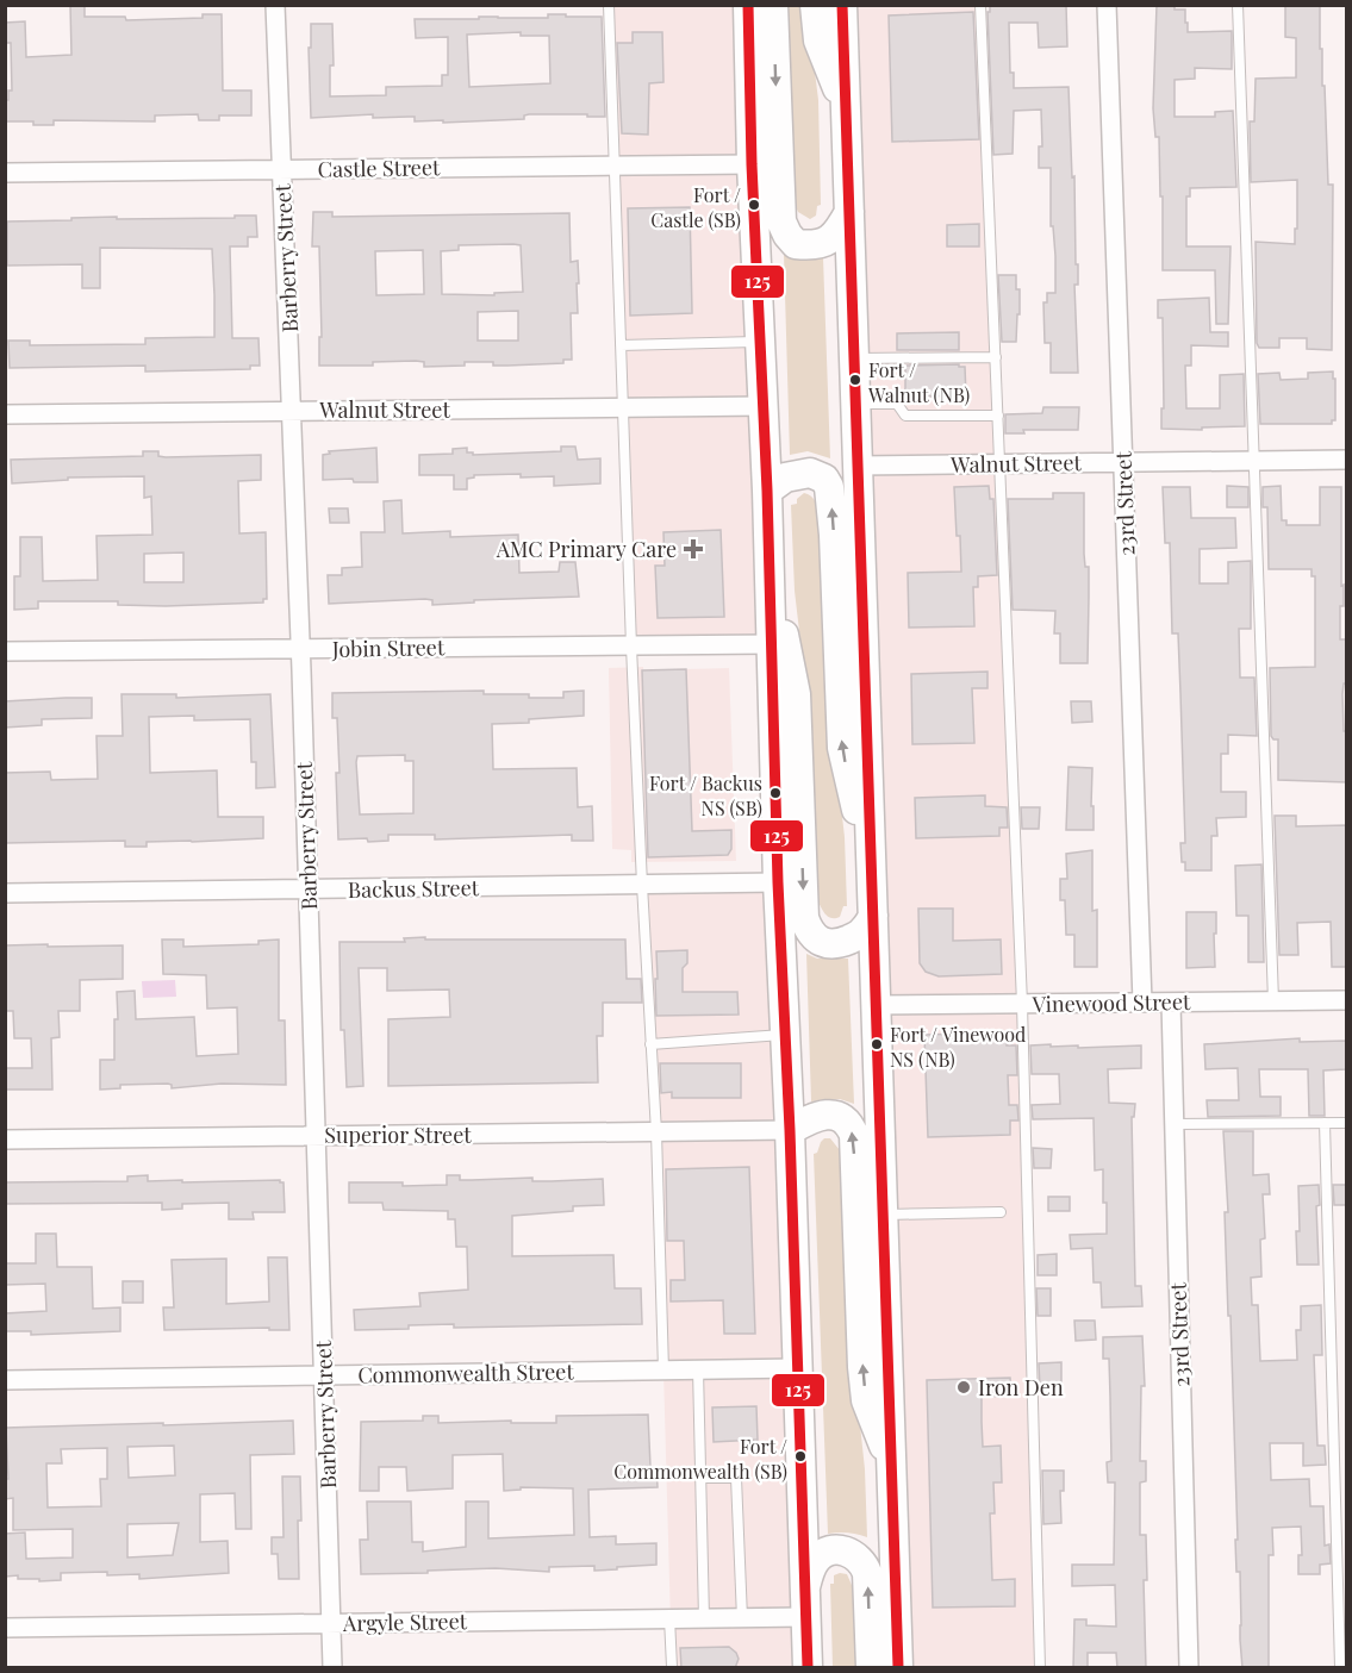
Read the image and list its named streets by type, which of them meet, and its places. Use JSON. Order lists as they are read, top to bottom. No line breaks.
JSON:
{"streets":{"street":["Castle Street","Barberry Street","Walnut Street","23rd Street","Jobin Street","Backus Street","Vinewood Street","Superior Street","Commonwealth Street","Argyle Street"]},"crossings":[["Castle Street","Barberry Street"],["Barberry Street","Walnut Street"],["Barberry Street","Jobin Street"],["Barberry Street","Backus Street"],["Barberry Street","Superior Street"],["Barberry Street","Commonwealth Street"],["Barberry Street","Argyle Street"],["Walnut Street","23rd Street"],["23rd Street","Vinewood Street"]],"places":{"other":["Fort / Castle (SB)","Fort / Walnut (NB)","Fort / Backus NS (SB)","Fort / Vinewood NS (NB)","Iron Den","Fort / Commonwealth (SB)"],"health":["AMC Primary Care"]},"lines":["transit line 125"]}
